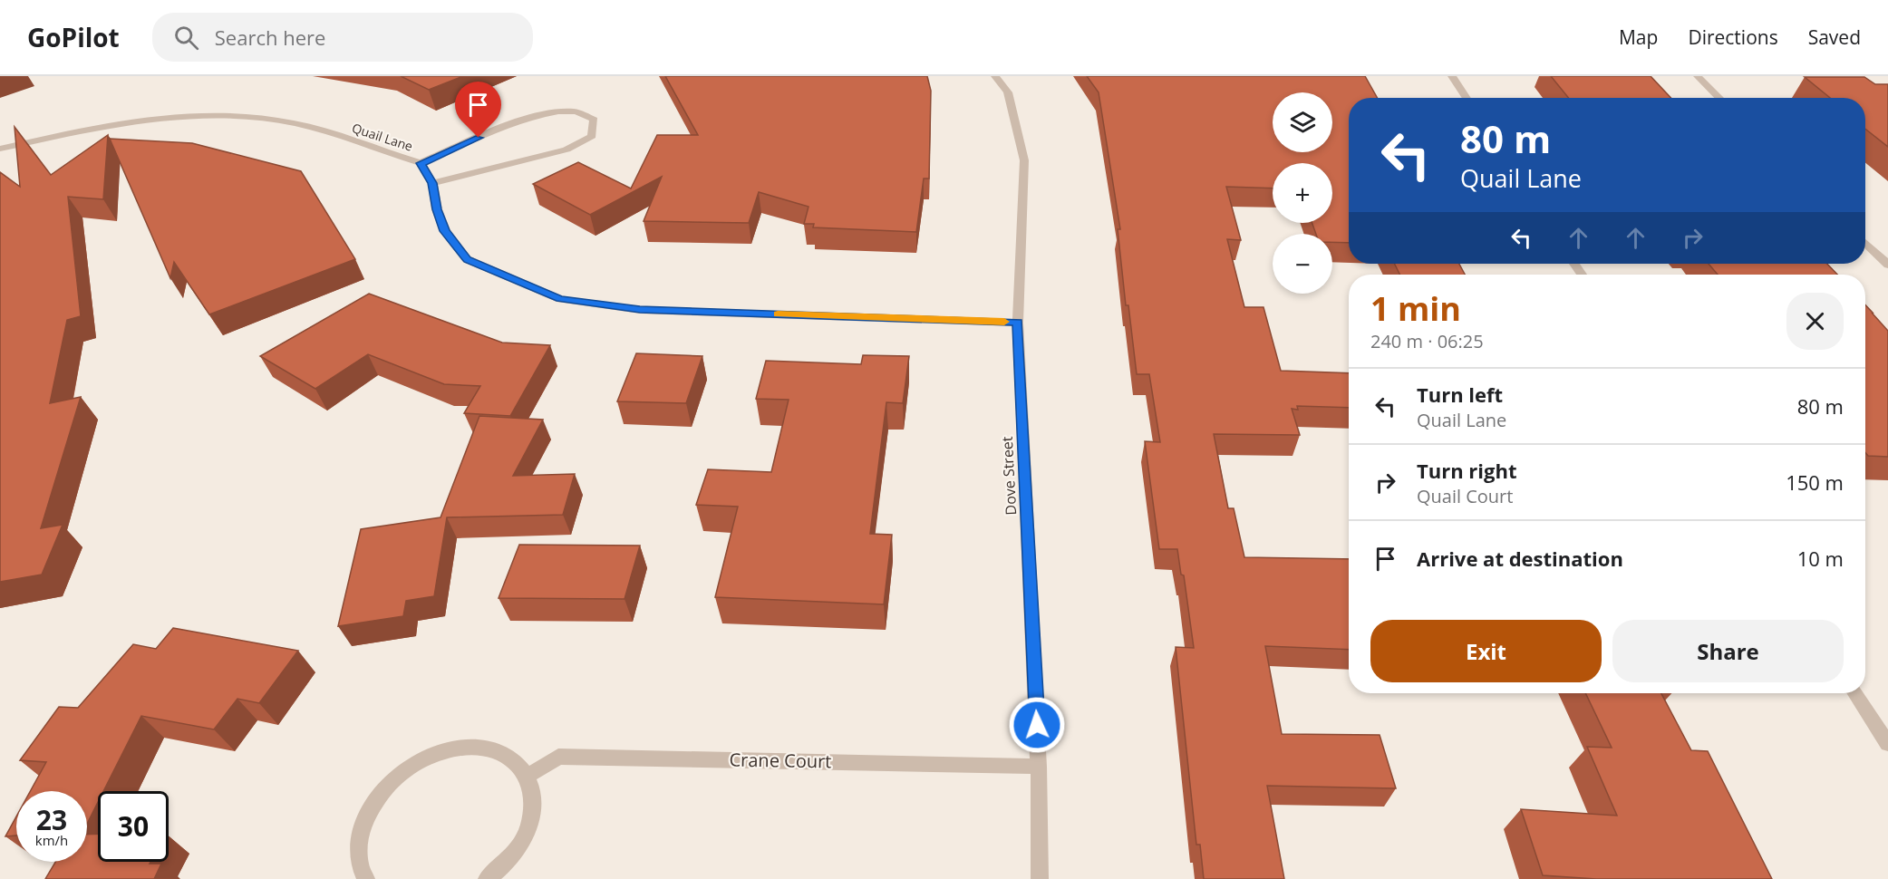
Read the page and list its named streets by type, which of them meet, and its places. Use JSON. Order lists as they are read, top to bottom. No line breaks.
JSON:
{"streets":{"street":["Quail Lane","Dove Street","Crane Court"]},"crossings":[["Quail Lane","Dove Street"],["Dove Street","Crane Court"]],"page":{"header":"GoPilot","search":"Search here","nav":["Map","Directions","Saved"],"map_buttons":["+","−"],"turn":["80 m","Quail Lane"],"heading":["1 min","240 m · 06:25"],"list":[{"name":"Turn left","note":"Quail Lane","value":"80 m"},{"name":"Turn right","note":"Quail Court","value":"150 m"},{"name":"Arrive at destination","value":"10 m"}],"buttons":["Exit","Share"],"speed":"23 km/h","limit":"30"}}
